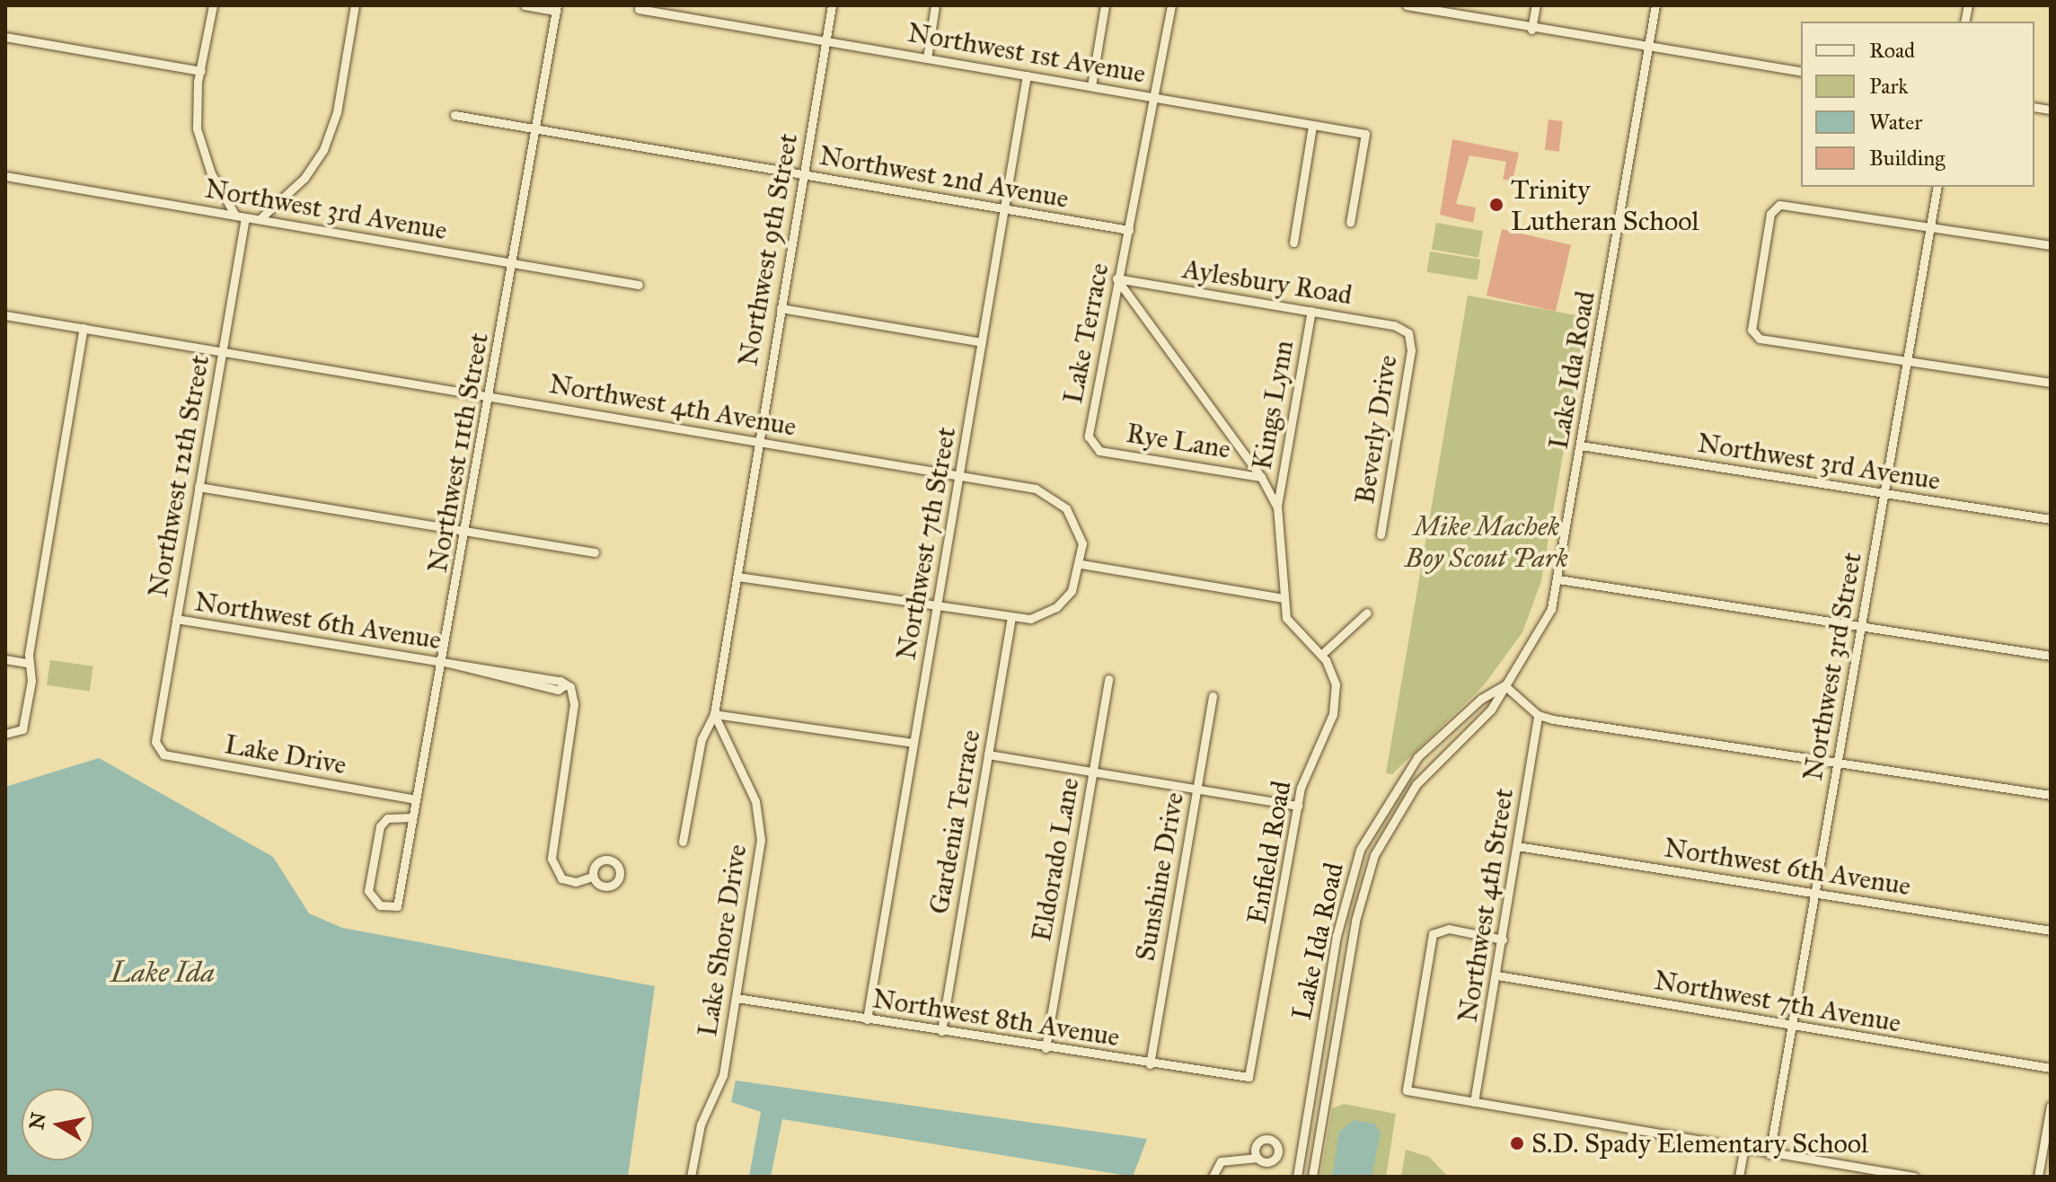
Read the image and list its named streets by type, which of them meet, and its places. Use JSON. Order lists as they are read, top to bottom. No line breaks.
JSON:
{"streets":{"street":["Northwest 1st Avenue","Northwest 2nd Avenue","Northwest 3rd Avenue","Northwest 9th Street","Aylesbury Road","Lake Terrace","Lake Ida Road","Northwest 4th Avenue","Kings Lynn","Beverly Drive","Rye Lane","Northwest 11th Street","Northwest 12th Street","Northwest 7th Street","Northwest 6th Avenue","Northwest 3rd Street","Lake Drive","Gardenia Terrace","Enfield Road","Eldorado Lane","Sunshine Drive","Northwest 4th Street","Lake Shore Drive","Northwest 7th Avenue","Northwest 8th Avenue"]},"crossings":[["Northwest 1st Avenue","Northwest 9th Street"],["Northwest 1st Avenue","Lake Terrace"],["Northwest 1st Avenue","Northwest 7th Street"],["Northwest 2nd Avenue","Northwest 9th Street"],["Northwest 2nd Avenue","Lake Terrace"],["Northwest 2nd Avenue","Northwest 11th Street"],["Northwest 2nd Avenue","Northwest 7th Street"],["Northwest 3rd Avenue","Lake Ida Road"],["Northwest 3rd Avenue","Northwest 11th Street"],["Northwest 3rd Avenue","Northwest 12th Street"],["Northwest 3rd Avenue","Northwest 3rd Street"],["Northwest 9th Street","Northwest 4th Avenue"],["Northwest 9th Street","Lake Shore Drive"],["Aylesbury Road","Lake Terrace"],["Aylesbury Road","Kings Lynn"],["Aylesbury Road","Beverly Drive"],["Aylesbury Road","Enfield Road"],["Lake Terrace","Rye Lane"],["Lake Terrace","Enfield Road"],["Northwest 4th Avenue","Northwest 11th Street"],["Northwest 4th Avenue","Northwest 12th Street"],["Northwest 4th Avenue","Northwest 7th Street"],["Northwest 4th Avenue","Gardenia Terrace"],["Kings Lynn","Enfield Road"],["Rye Lane","Enfield Road"],["Northwest 11th Street","Northwest 6th Avenue"],["Northwest 11th Street","Lake Drive"],["Northwest 12th Street","Northwest 6th Avenue"],["Northwest 12th Street","Lake Drive"],["Northwest 7th Street","Gardenia Terrace"],["Northwest 7th Street","Northwest 8th Avenue"],["Northwest 6th Avenue","Northwest 3rd Street"],["Northwest 6th Avenue","Northwest 4th Street"],["Northwest 3rd Street","Northwest 7th Avenue"],["Gardenia Terrace","Northwest 8th Avenue"],["Enfield Road","Northwest 8th Avenue"],["Eldorado Lane","Northwest 8th Avenue"],["Sunshine Drive","Northwest 8th Avenue"],["Northwest 4th Street","Northwest 7th Avenue"],["Lake Shore Drive","Northwest 8th Avenue"]],"water":["Lake Ida"],"parks":["Mike Machek Boy Scout Park"],"places":["Trinity Lutheran School","S.D. Spady Elementary School"],"legend":["Road","Park","Water","Building"],"north":"left"}
